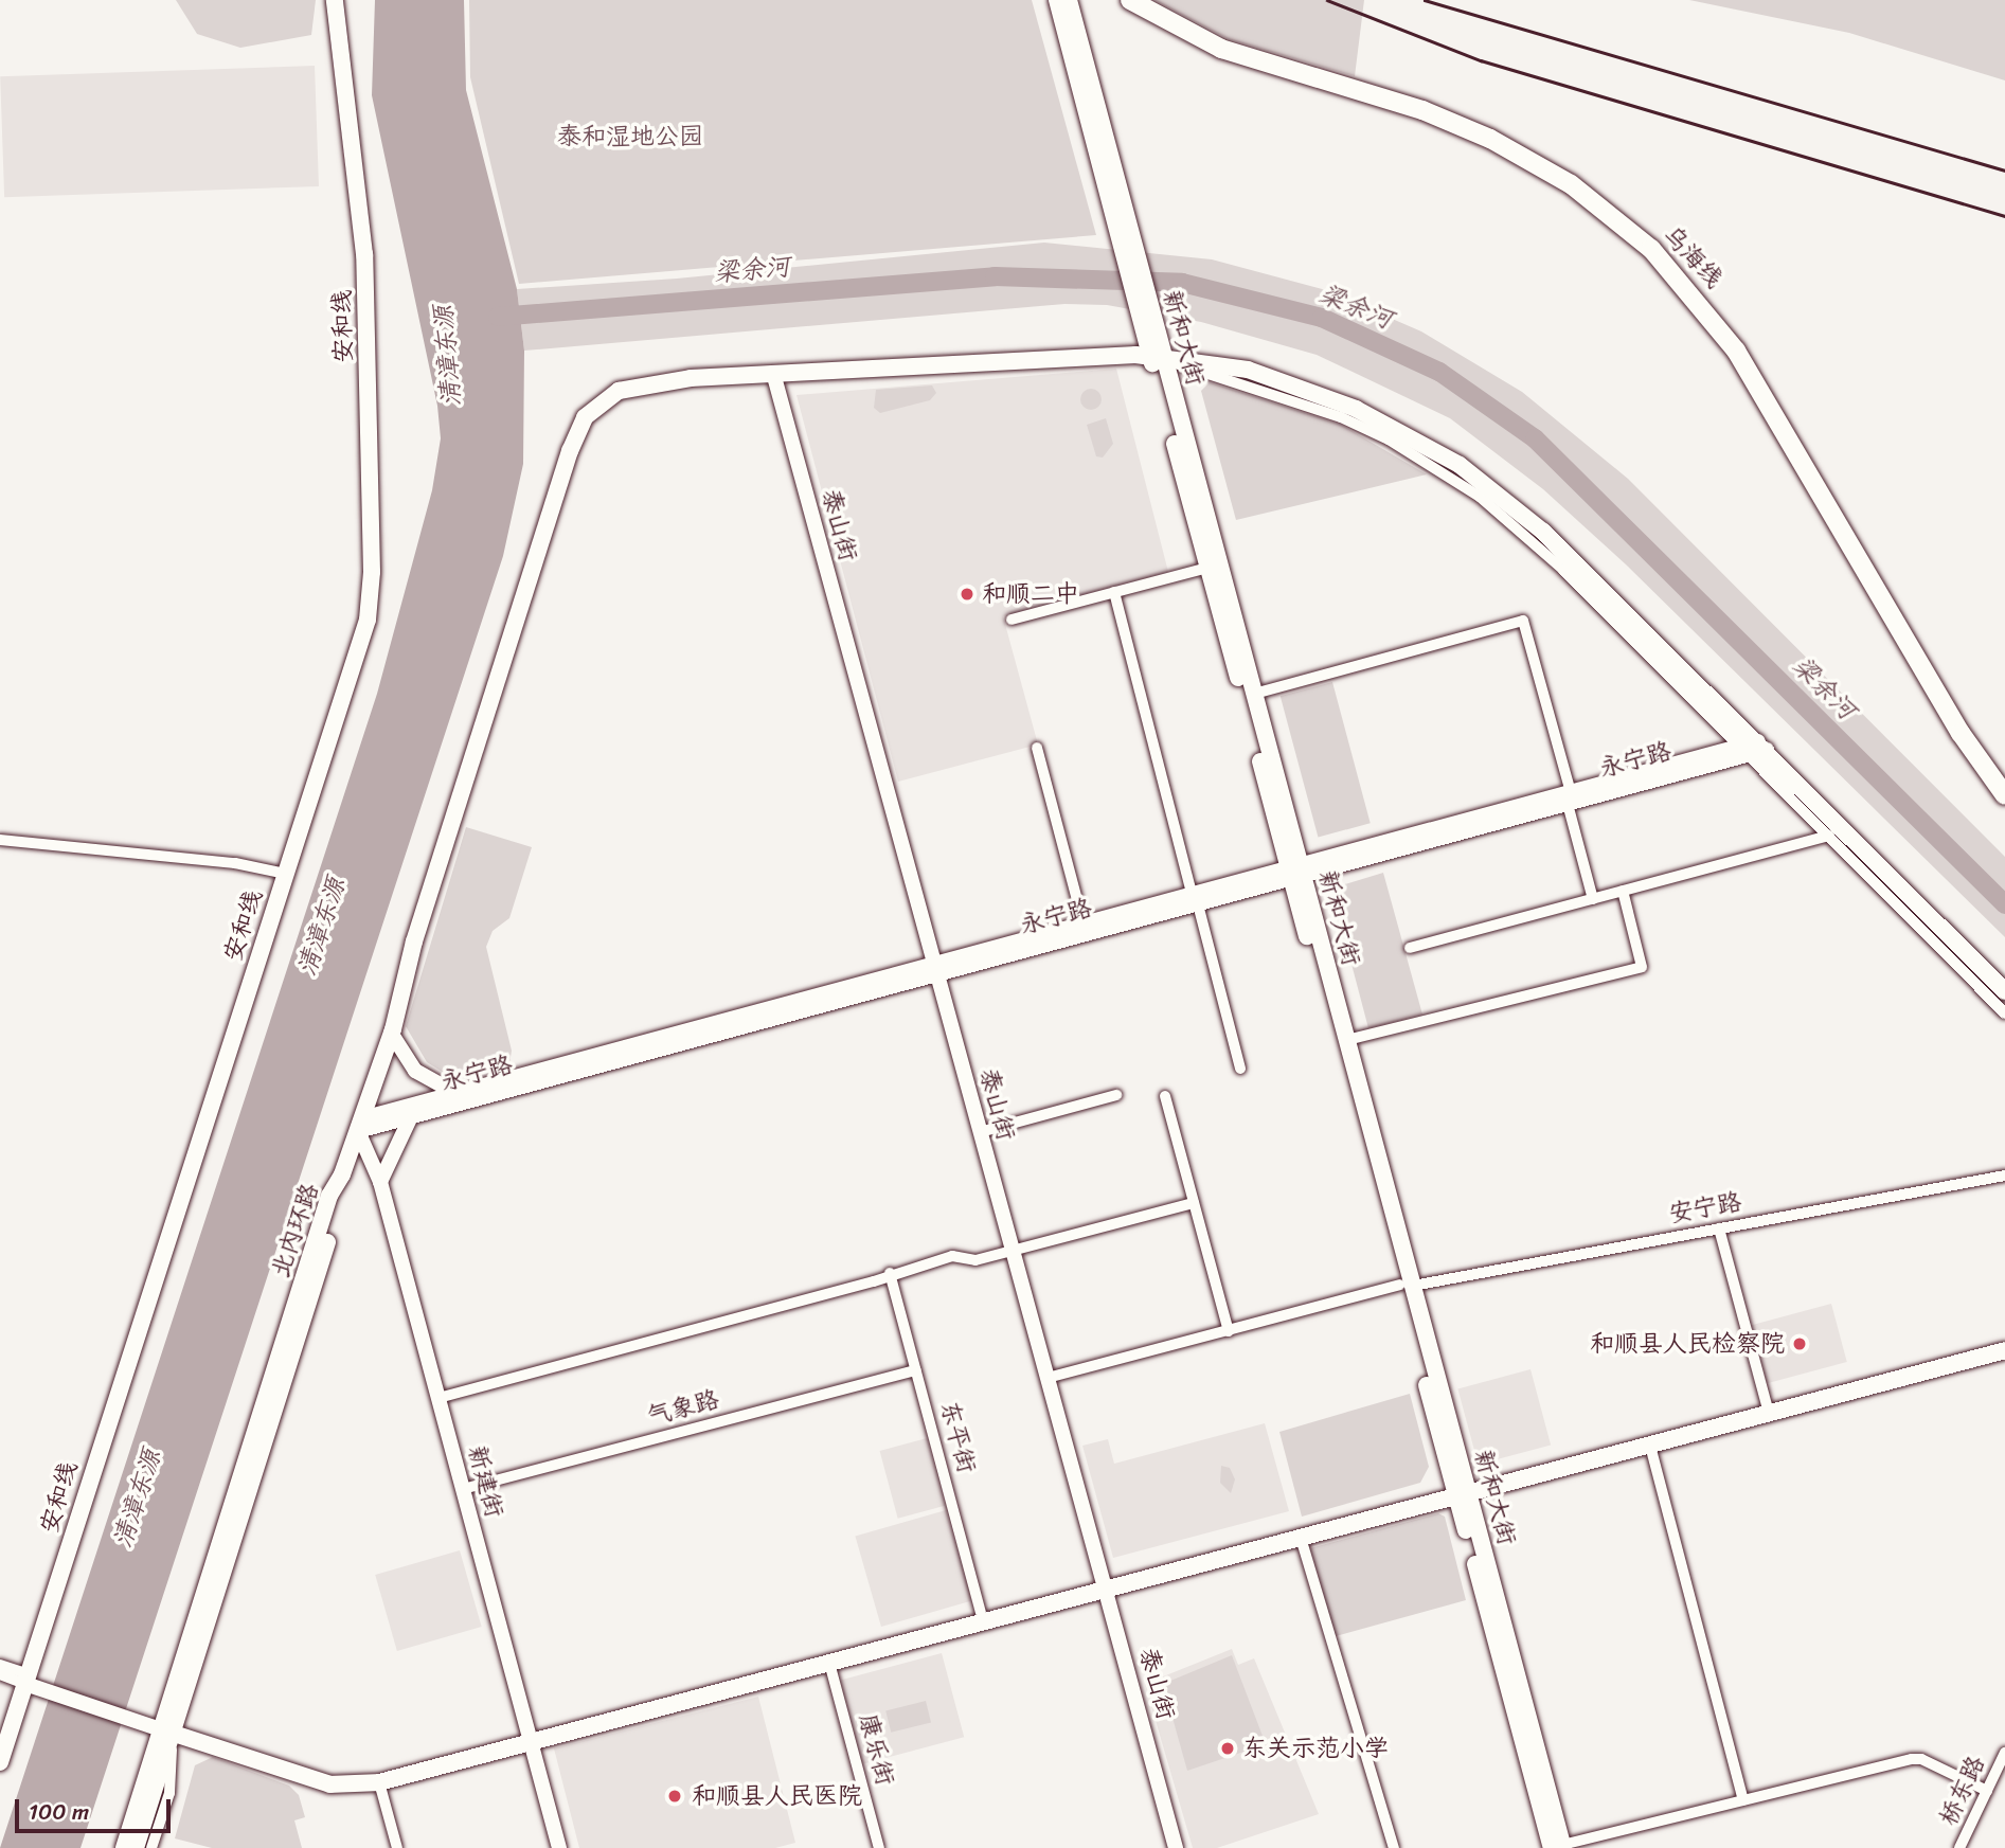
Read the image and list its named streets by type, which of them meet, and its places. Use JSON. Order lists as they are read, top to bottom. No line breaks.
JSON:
{"streets":{"highway":["乌海线"],"main road":["安和线","新和大街","北内环路"],"street":["泰山街","永宁路","安宁路","气象路","东平街","新建街","康乐街","桥东路"]},"crossings":[["新和大街","永宁路"],["新和大街","安宁路"],["新和大街","北内环路"],["泰山街","永宁路"],["泰山街","安宁路"],["泰山街","北内环路"],["永宁路","北内环路"],["永宁路","新建街"],["北内环路","新建街"],["气象路","东平街"],["气象路","新建街"]],"water":["梁余河","清漳东源"],"parks":["泰和湿地公园"],"places":["和顺二中","和顺县人民检察院","东关示范小学","和顺县人民医院"],"scale_bar":"100 m"}
